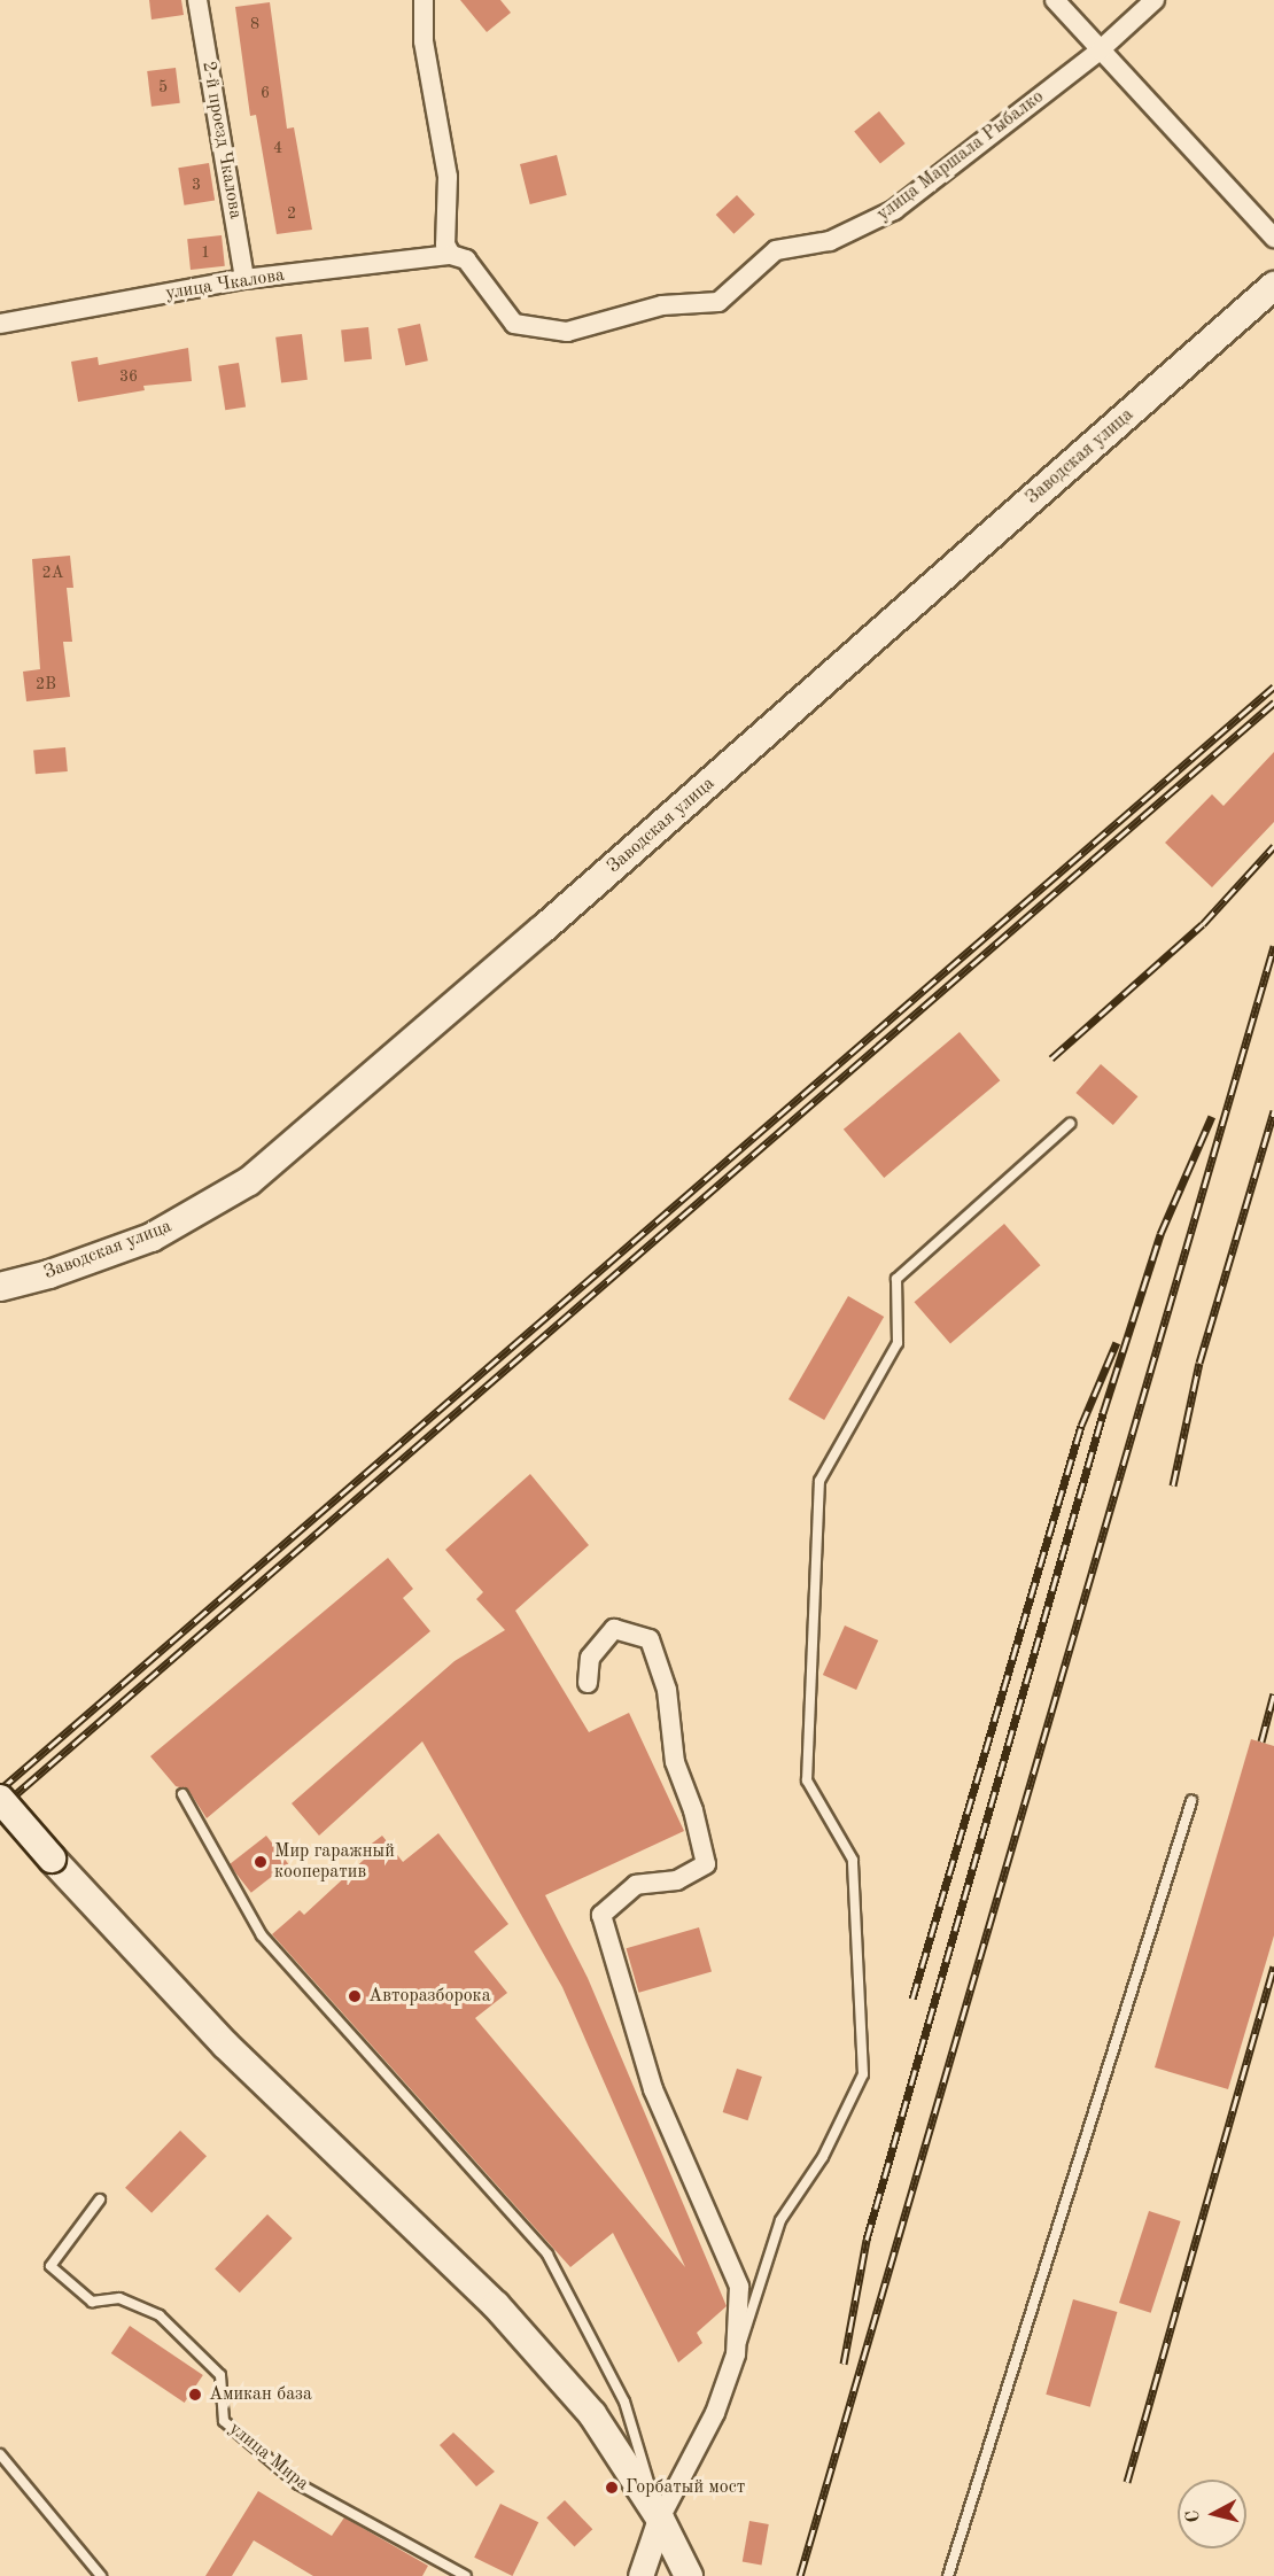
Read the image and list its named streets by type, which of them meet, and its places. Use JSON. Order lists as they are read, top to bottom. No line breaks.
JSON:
{"streets":{"main road":["Заводская улица"],"street":["2-й проезд Чкалова","улица Маршала Рыбалко","улица Чкалова"],"lane":["улица Мира"]},"crossings":[["2-й проезд Чкалова","улица Чкалова"],["улица Маршала Рыбалко","улица Чкалова"]],"places":["Мир гаражный кооператив","Авторазборока","Амикан база","Горбатый мост"],"house_numbers":["8","5","6","4","3","2","1","36","2А","2В"],"north":"left"}
